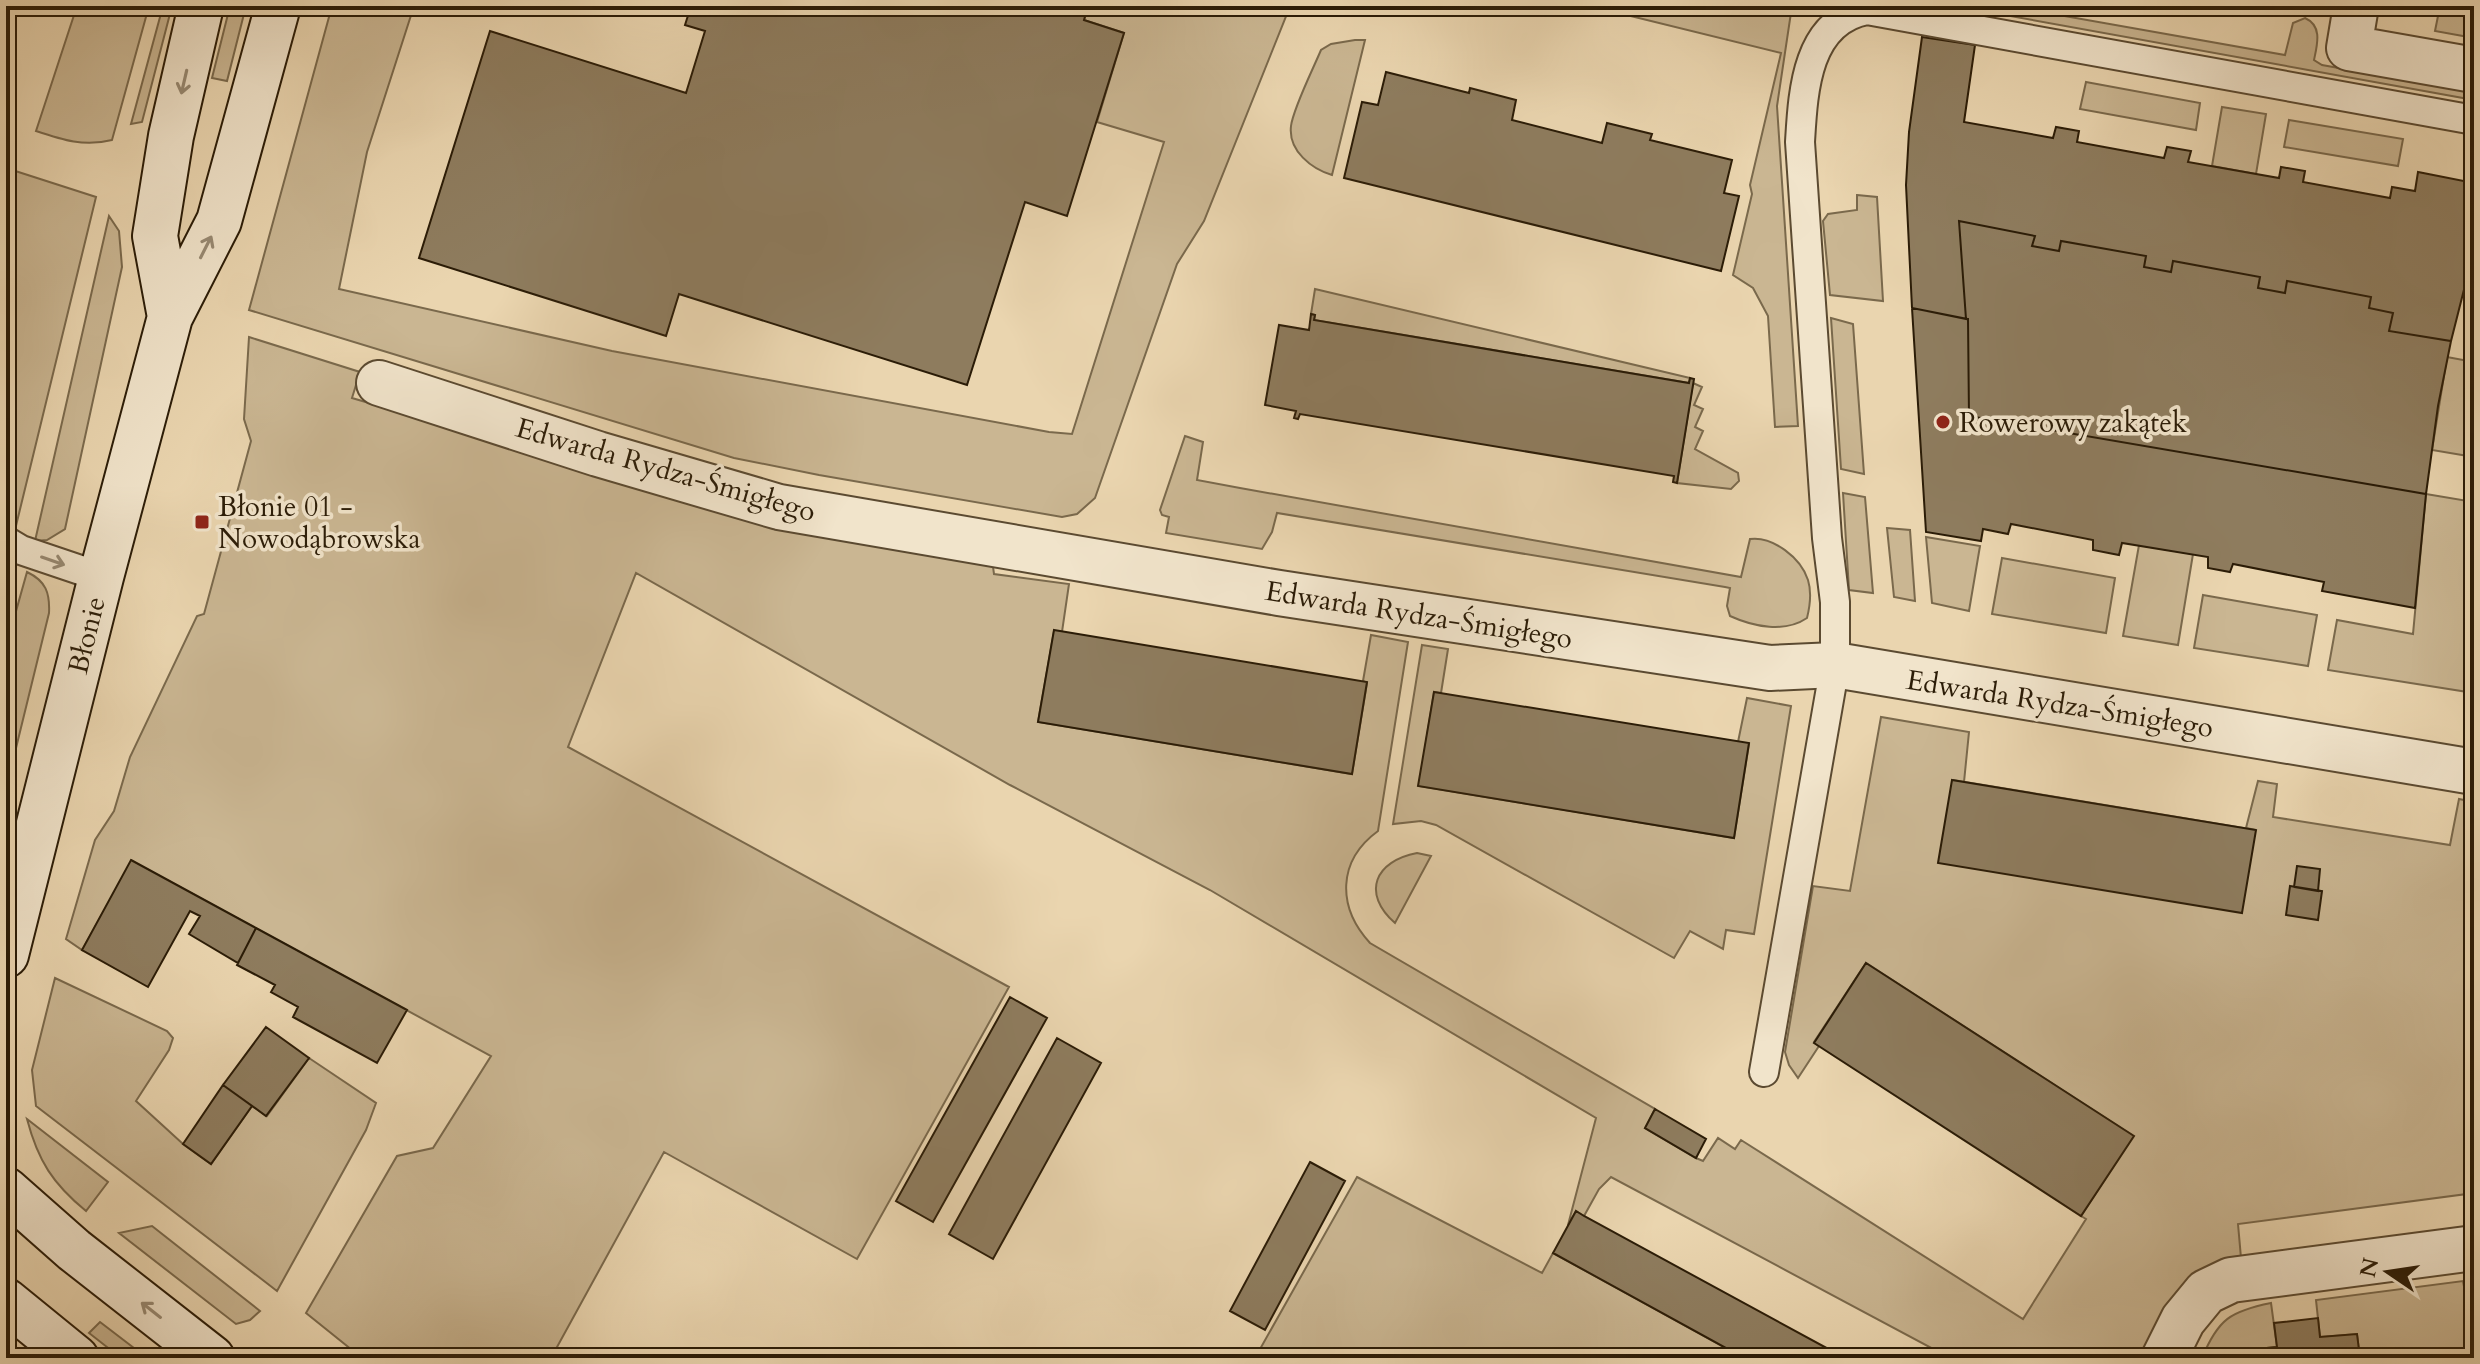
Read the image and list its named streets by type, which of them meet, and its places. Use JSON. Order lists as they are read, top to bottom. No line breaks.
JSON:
{"streets":{"street":["Edwarda Rydza-Śmigłego","Błonie"]},"places":{"other":["Rowerowy zakątek"],"transit":["Błonie 01 - Nowodąbrowska"]},"north":"left"}
